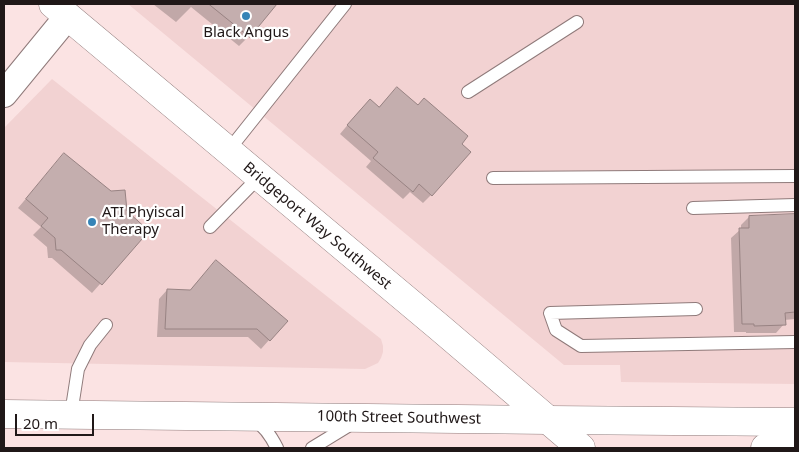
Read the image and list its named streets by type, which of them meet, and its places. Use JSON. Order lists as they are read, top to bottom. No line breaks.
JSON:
{"streets":{"main road":["Bridgeport Way Southwest","100th Street Southwest"]},"crossings":[["Bridgeport Way Southwest","100th Street Southwest"]],"places":["Black Angus","ATI Phyiscal Therapy"],"scale_bar":"20 m"}
